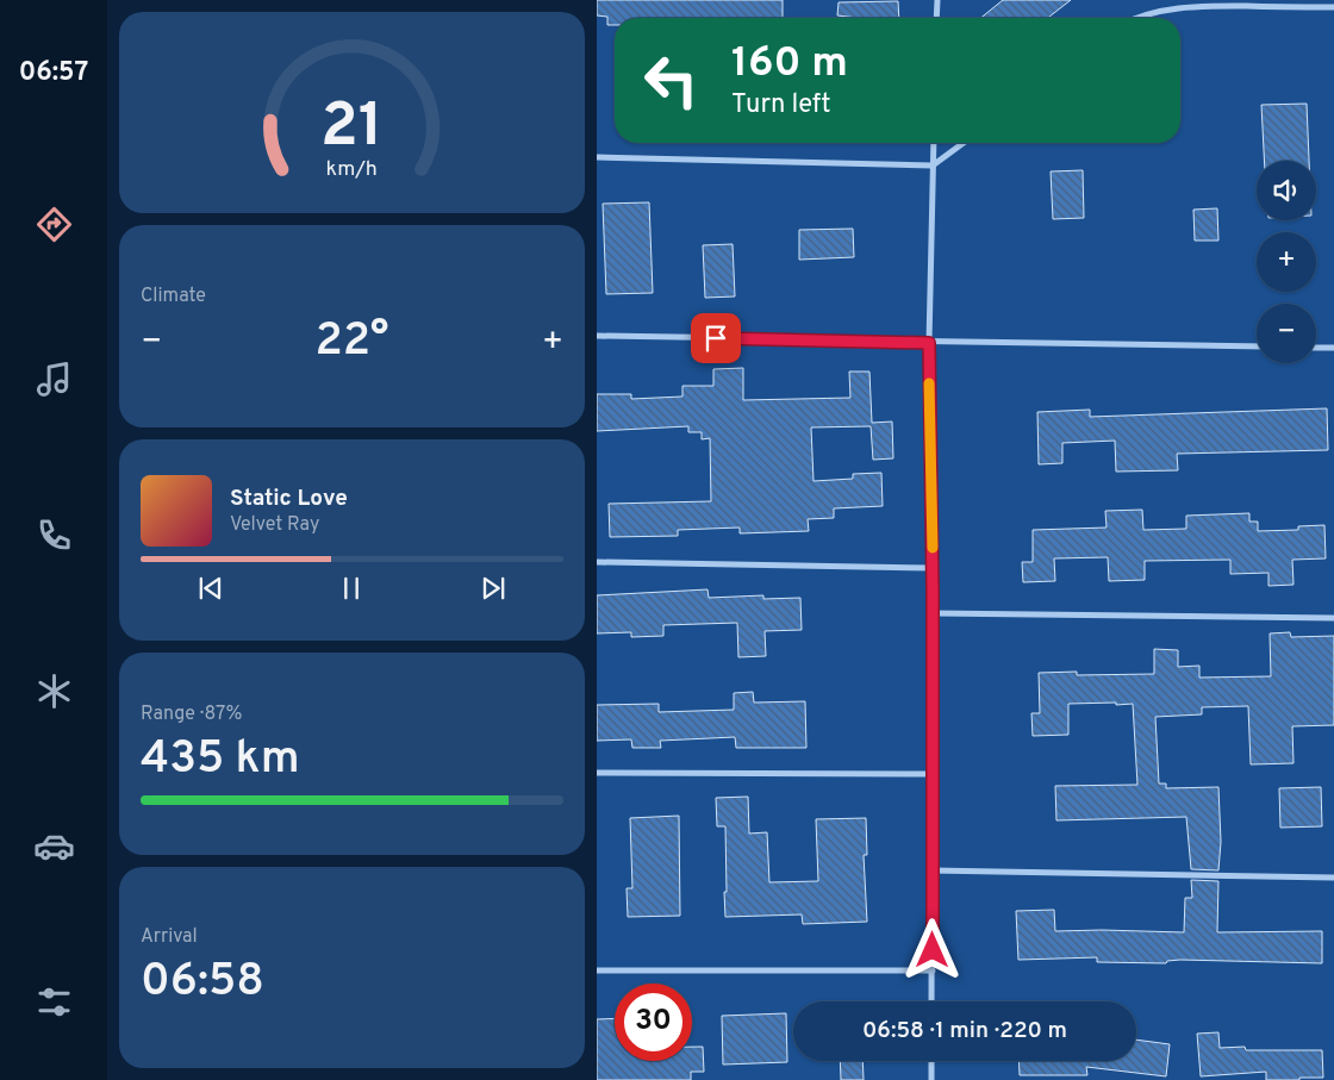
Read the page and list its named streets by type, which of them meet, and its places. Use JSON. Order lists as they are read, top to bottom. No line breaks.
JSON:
{"page":{"tabs":"06:57","turn":["160 m","Turn left"],"map_buttons":["+","−"],"tile":["Climate",["Range · 87%","435 km"],["Arrival","06:58"]],"heat":["−","22°","+"],"song":["Static Love","Velvet Ray"],"limit":"30","trip":"06:58 · 1 min · 220 m","gauge":["21","km/h"]}}
